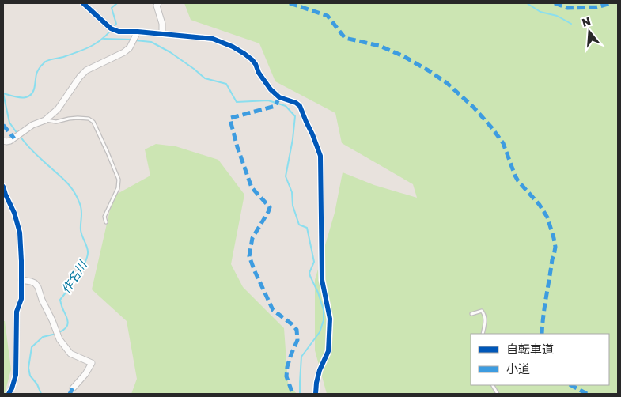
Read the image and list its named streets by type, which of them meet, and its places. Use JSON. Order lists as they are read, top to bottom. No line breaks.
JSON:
{"water":["作名川"],"legend":["自転車道","小道"],"north":"top"}
